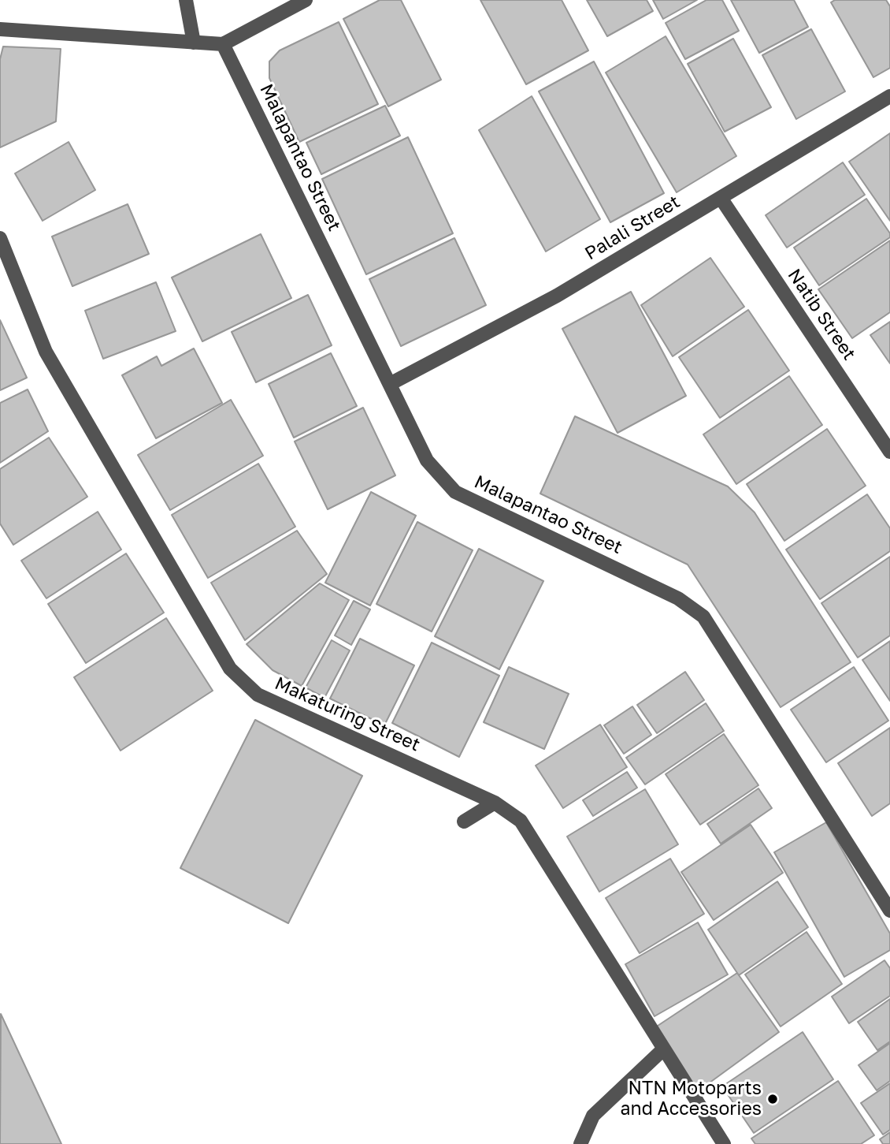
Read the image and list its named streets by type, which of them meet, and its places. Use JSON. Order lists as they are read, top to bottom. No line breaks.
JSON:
{"streets":{"street":["Malapantao Street","Palali Street","Natib Street","Makaturing Street"]},"crossings":[["Malapantao Street","Palali Street"],["Palali Street","Natib Street"]],"places":["NTN Motoparts and Accessories"]}
